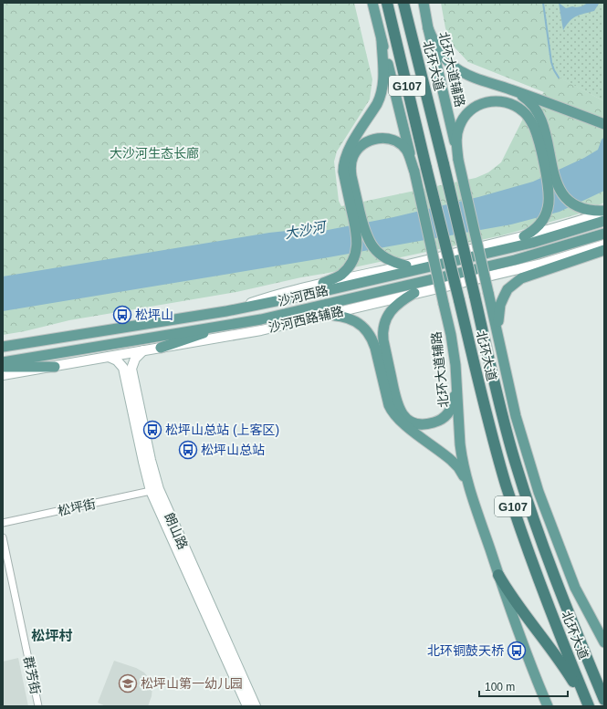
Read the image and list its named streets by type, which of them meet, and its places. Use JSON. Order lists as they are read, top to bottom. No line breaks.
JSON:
{"streets":{"highway":["北环大道","G107"],"main road":["北环大道辅路","沙河西路","沙河西路辅路","朗山路"],"street":["松坪街","群芳街"]},"crossings":[["沙河西路辅路","朗山路"],["松坪街","朗山路"]],"districts":["松坪村"],"water":["大沙河"],"parks":["大沙河生态长廊"],"places":{"bus stop":["松坪山","松坪山总站 (上客区)","松坪山总站","北环铜鼓天桥"],"school or university":["松坪山第一幼儿园"]},"scale_bar":"100 m"}
